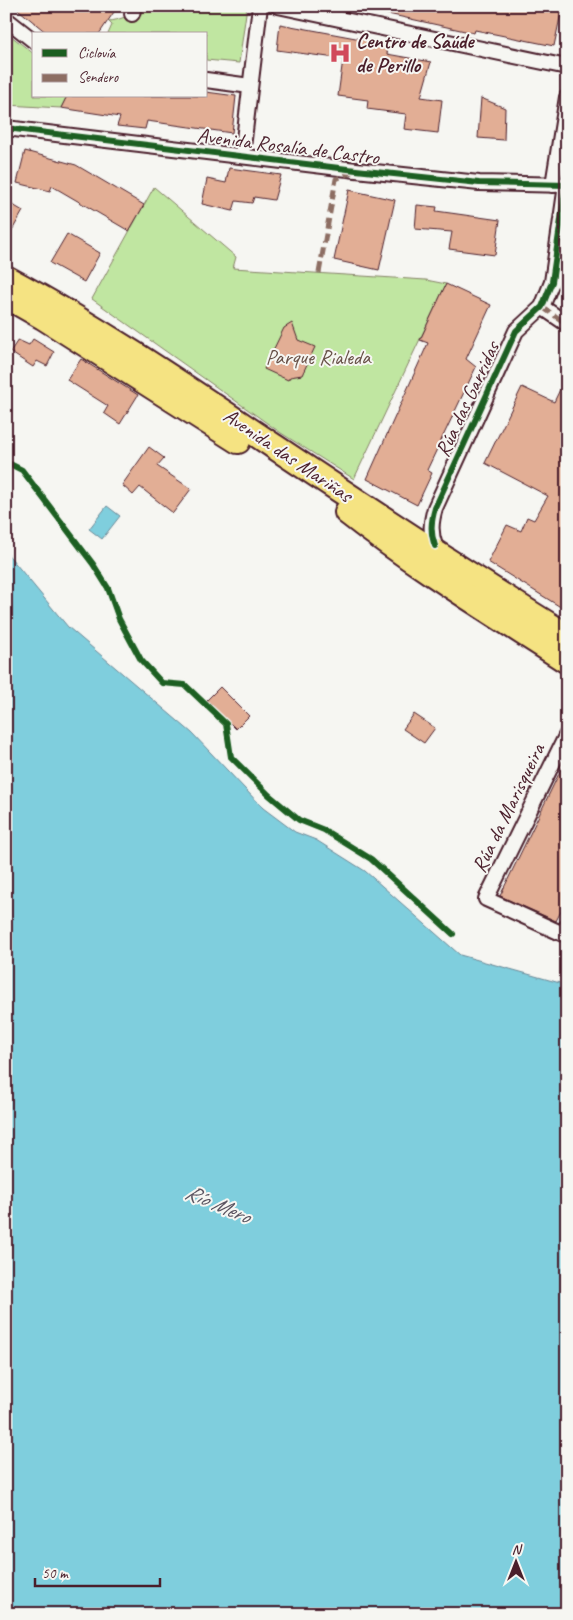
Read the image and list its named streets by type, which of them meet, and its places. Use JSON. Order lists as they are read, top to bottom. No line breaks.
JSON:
{"streets":{"highway":["Avenida das Mariñas"],"street":["Avenida Rosalía de Castro","Rúa das Garridas","Rúa da Marisqueira"]},"crossings":[["Avenida Rosalía de Castro","Rúa das Garridas"]],"water":["Río Mero"],"parks":["Parque Rialeda"],"places":{"hospital":["Centro de Saúde de Perillo"]},"legend":["Ciclovía","Sendero"],"scale_bar":"50 m","north":"top"}
